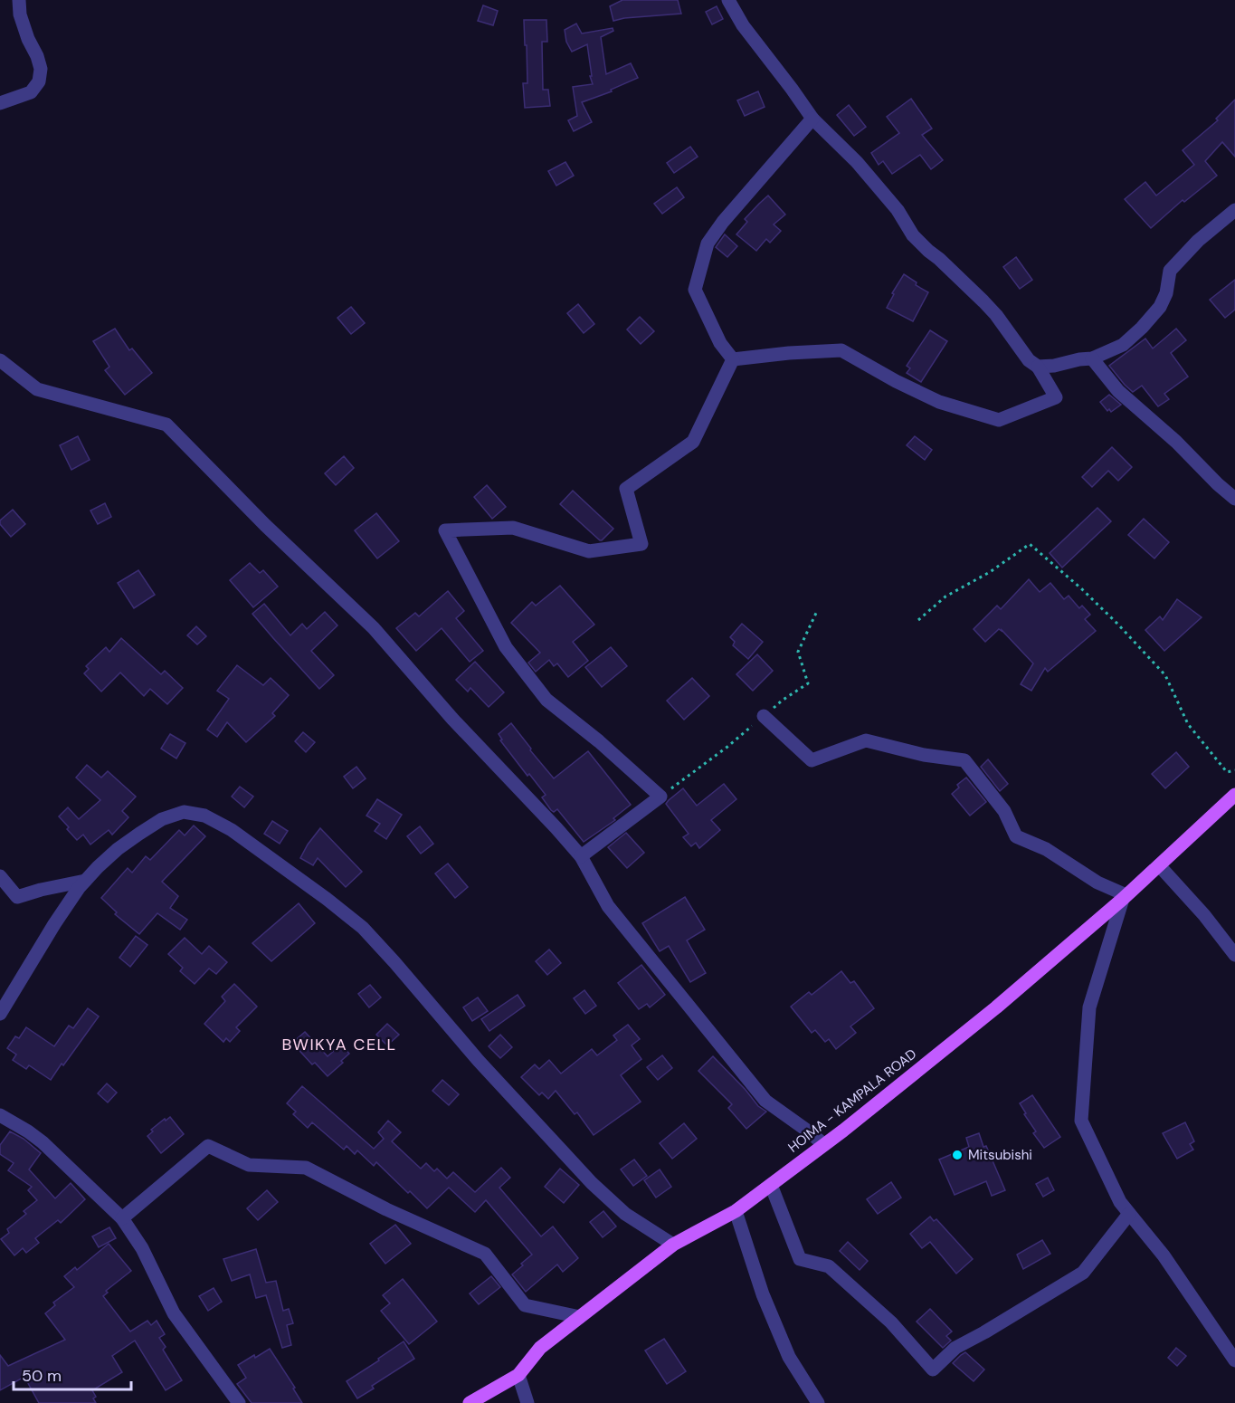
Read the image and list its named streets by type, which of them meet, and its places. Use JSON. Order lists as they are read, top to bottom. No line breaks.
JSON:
{"streets":{"main road":["HOIMA - KAMPALA ROAD"]},"districts":["BWIKYA CELL"],"places":["Mitsubishi"],"scale_bar":"50 m"}
